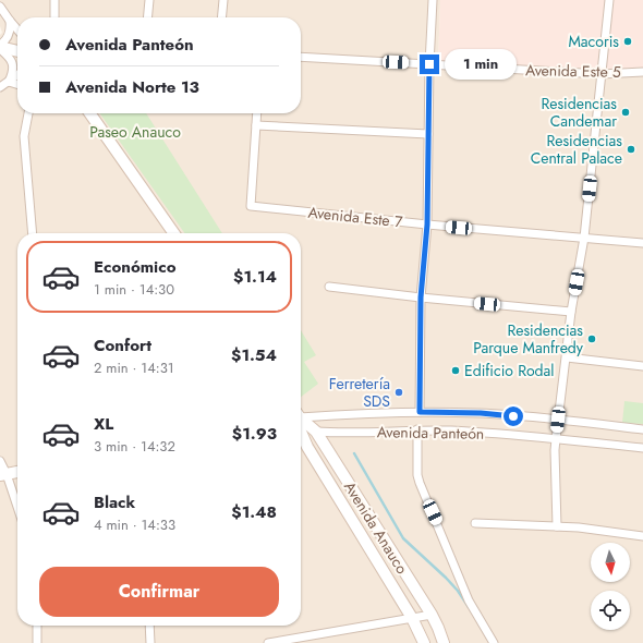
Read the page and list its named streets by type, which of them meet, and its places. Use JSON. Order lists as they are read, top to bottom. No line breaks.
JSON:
{"streets":{"main road":["Avenida Panteón","Avenida Anauco"],"street":["Avenida Este 5","Avenida Este 7"]},"crossings":[["Avenida Panteón","Avenida Anauco"]],"parks":["Paseo Anauco"],"places":["Macoris","Residencias Candemar","Residencias Central Palace","Residencias Parque Manfredy","Edificio Rodal","Ferretería SDS"],"north":"bottom","page":{"banner":["Avenida Panteón","Avenida Norte 13"],"bubble":"1 min","list":[{"name":"Económico","note":"1 min · 14:30","value":"$1.14"},{"name":"Confort","note":"2 min · 14:31","value":"$1.54"},{"name":"XL","note":"3 min · 14:32","value":"$1.93"},{"name":"Black","note":"4 min · 14:33","value":"$1.48"}],"buttons":"Confirmar"}}
